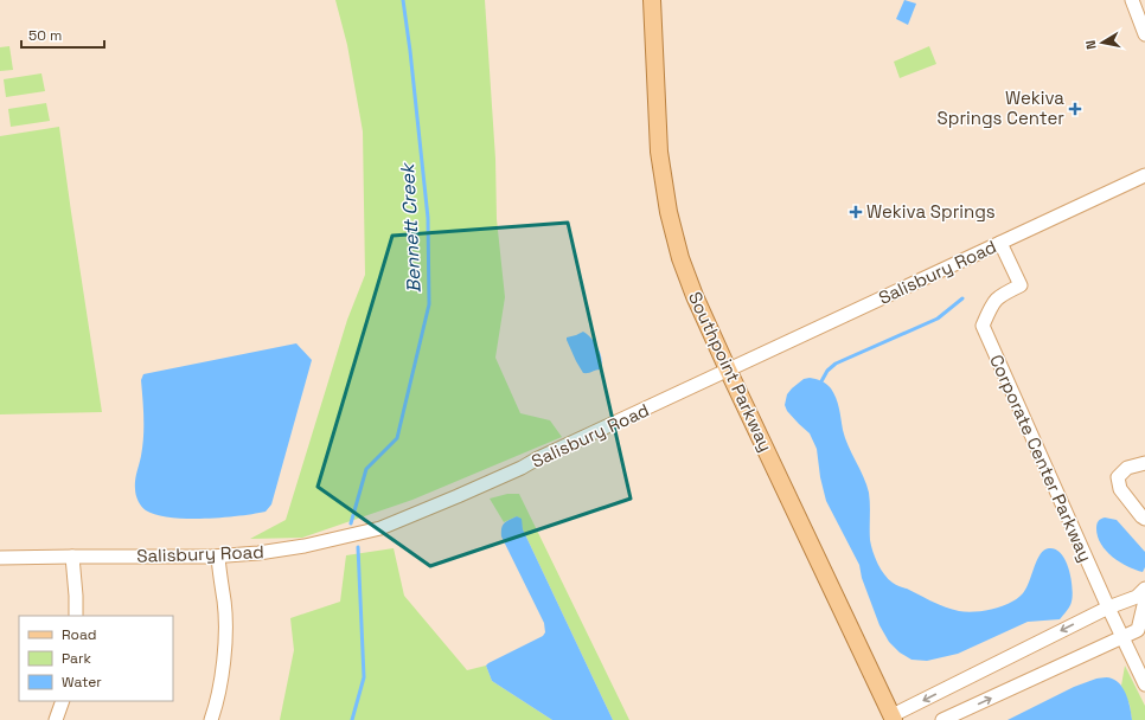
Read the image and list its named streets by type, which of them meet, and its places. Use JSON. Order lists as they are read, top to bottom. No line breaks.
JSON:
{"streets":{"main road":["Southpoint Parkway"],"street":["Salisbury Road","Corporate Center Parkway"]},"crossings":[["Salisbury Road","Southpoint Parkway"],["Salisbury Road","Corporate Center Parkway"]],"water":["Bennett Creek"],"places":{"health":["Wekiva Springs Center","Wekiva Springs"]},"legend":["Road","Park","Water"],"scale_bar":"50 m","north":"left"}
